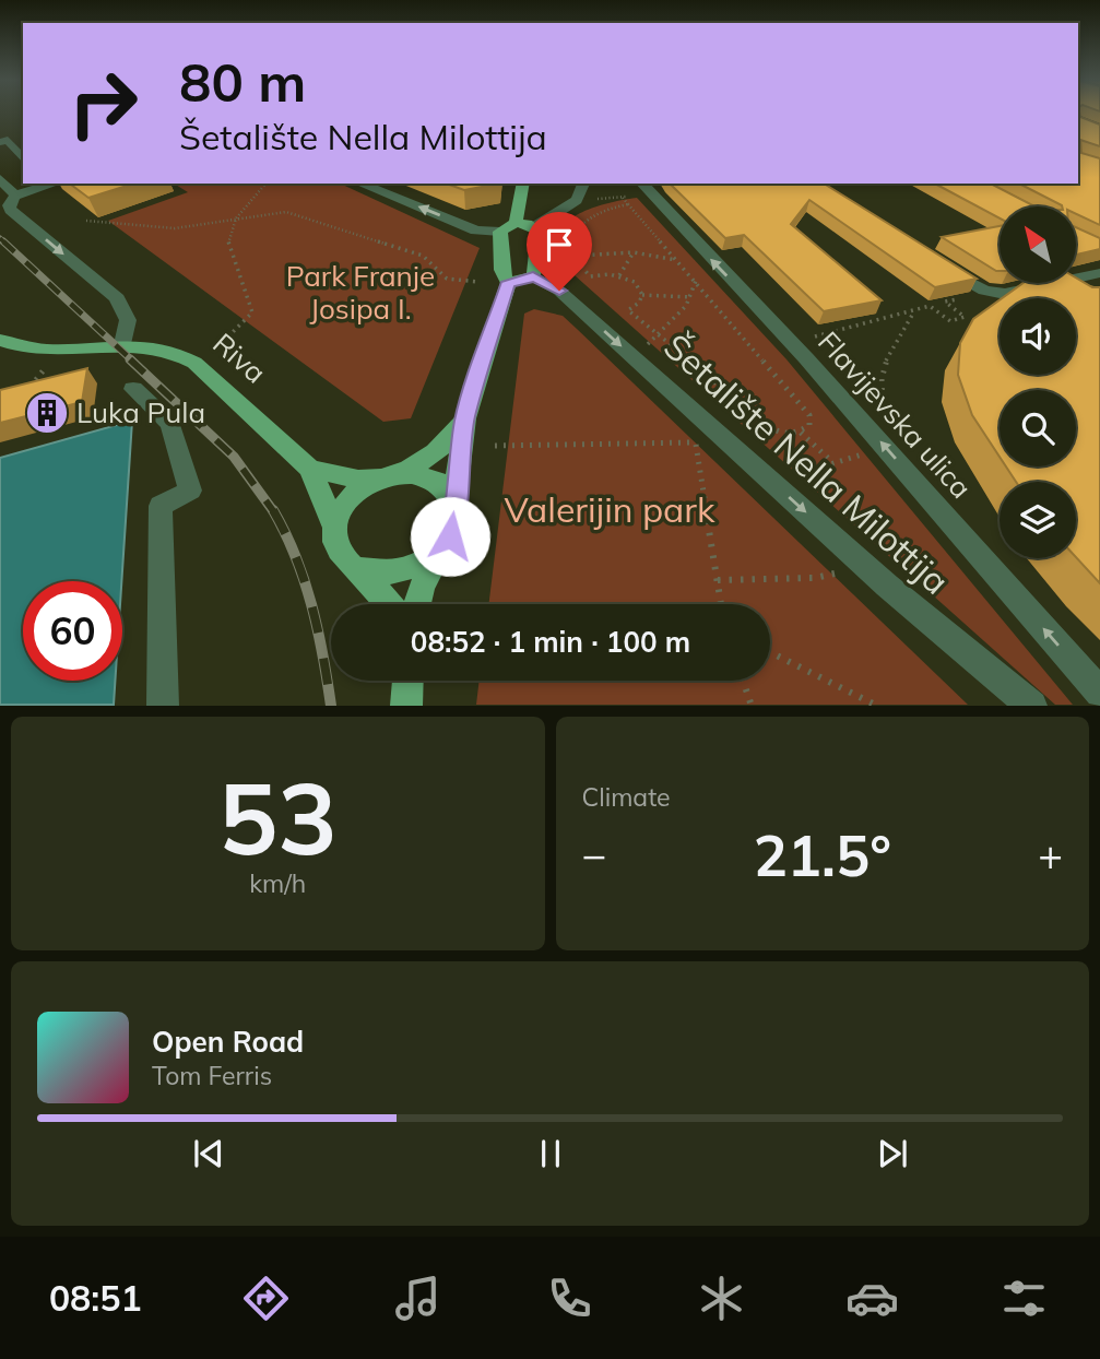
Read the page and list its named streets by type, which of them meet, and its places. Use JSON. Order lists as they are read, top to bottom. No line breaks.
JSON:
{"streets":{"main road":["Riva"],"street":["Flavijevska ulica","Šetalište Nella Milottija"]},"one_way":["Flavijevska ulica","Šetalište Nella Milottija"],"parks":["Park Franje Josipa I.","Valerijin park"],"places":{"building":["Luka Pula"]},"north":"top left","page":{"turn":["80 m","Šetalište Nella Milottija"],"limit":"60","trip":"08:52 · 1 min · 100 m","tile":[["53","km/h"],"Climate"],"heat":["−","21.5°","+"],"song":["Open Road","Tom Ferris"],"tabs":"08:51"}}
